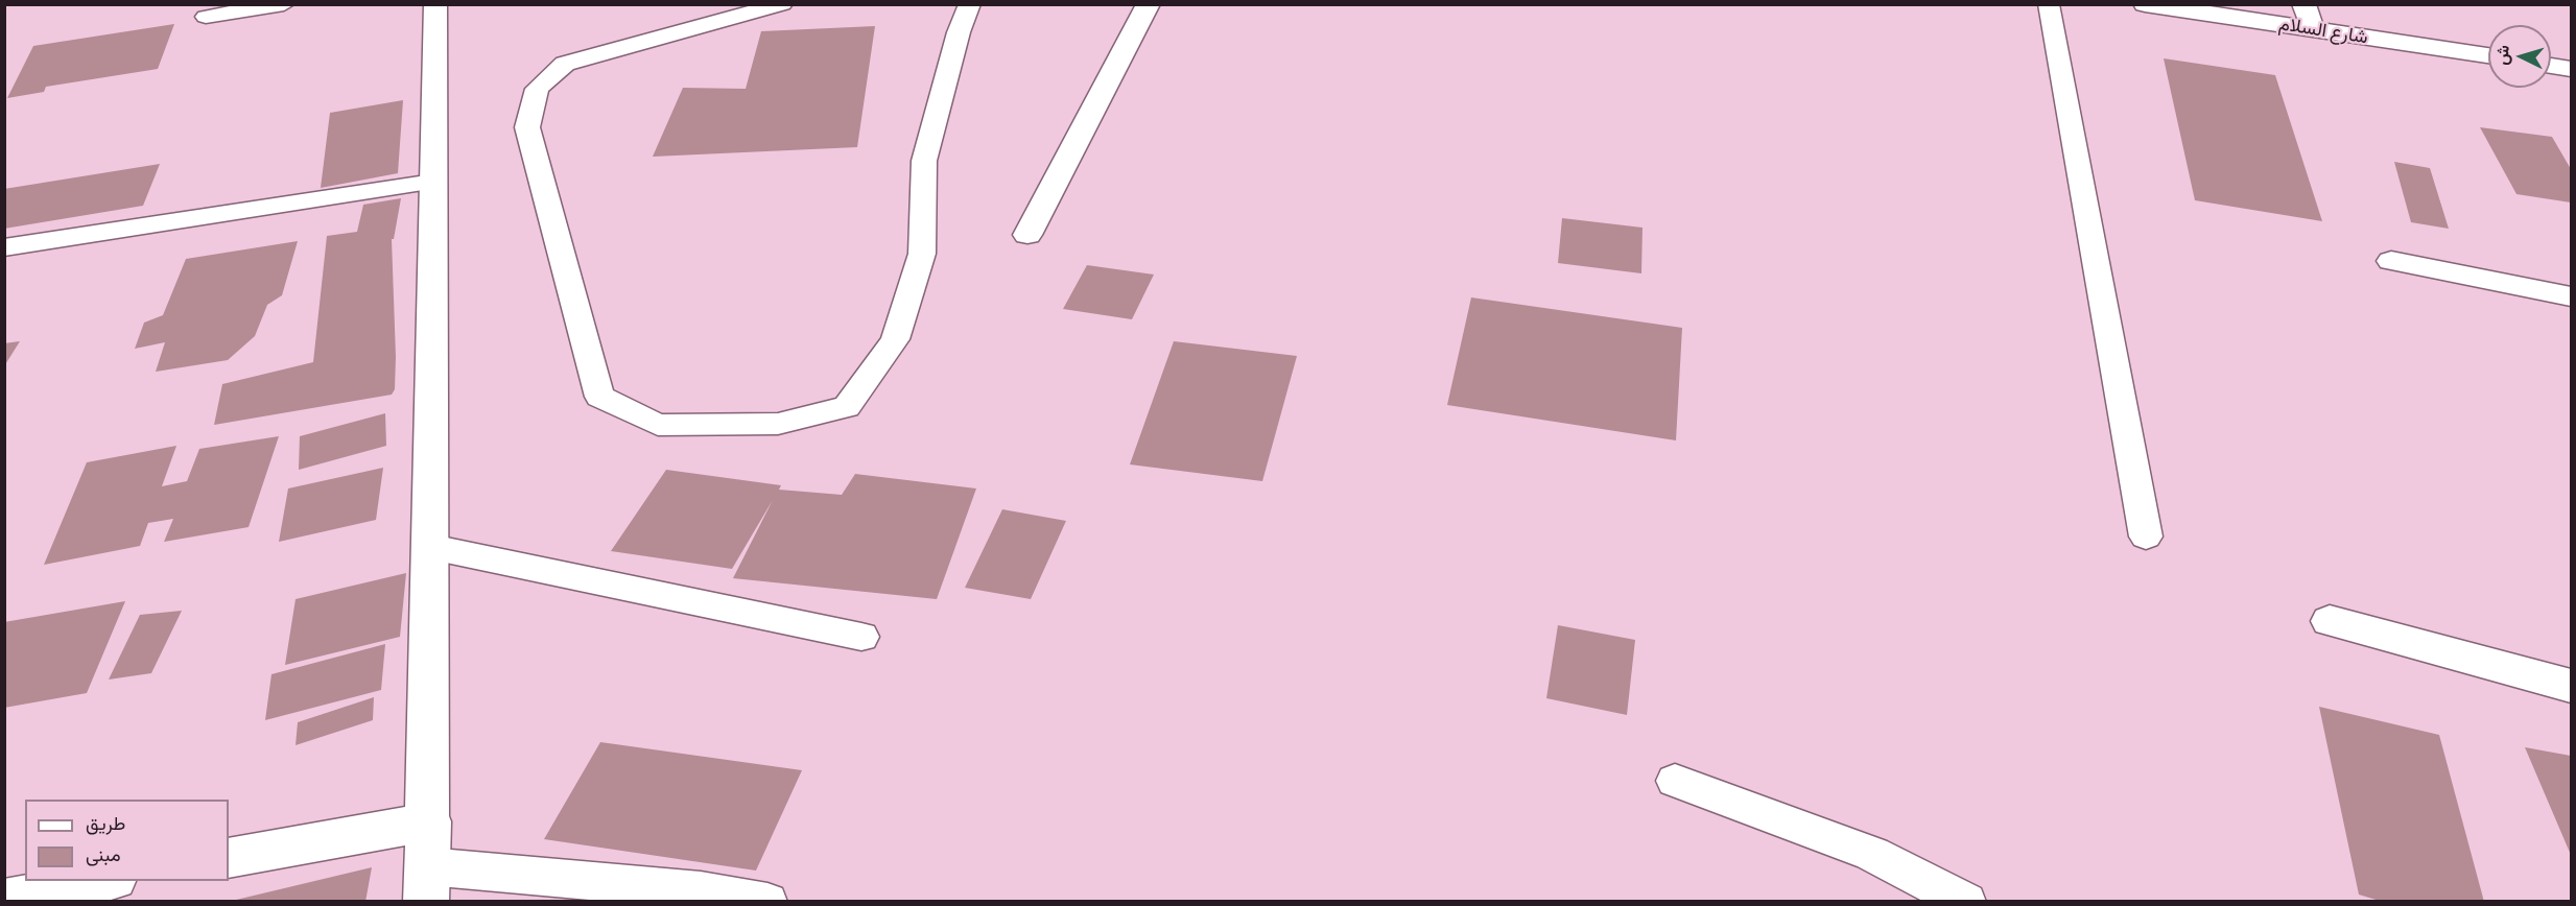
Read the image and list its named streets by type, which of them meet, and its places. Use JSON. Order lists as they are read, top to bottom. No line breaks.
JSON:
{"streets":{"main road":["شارع السلام"]},"legend":["طريق","مبنى"],"north":"left"}
